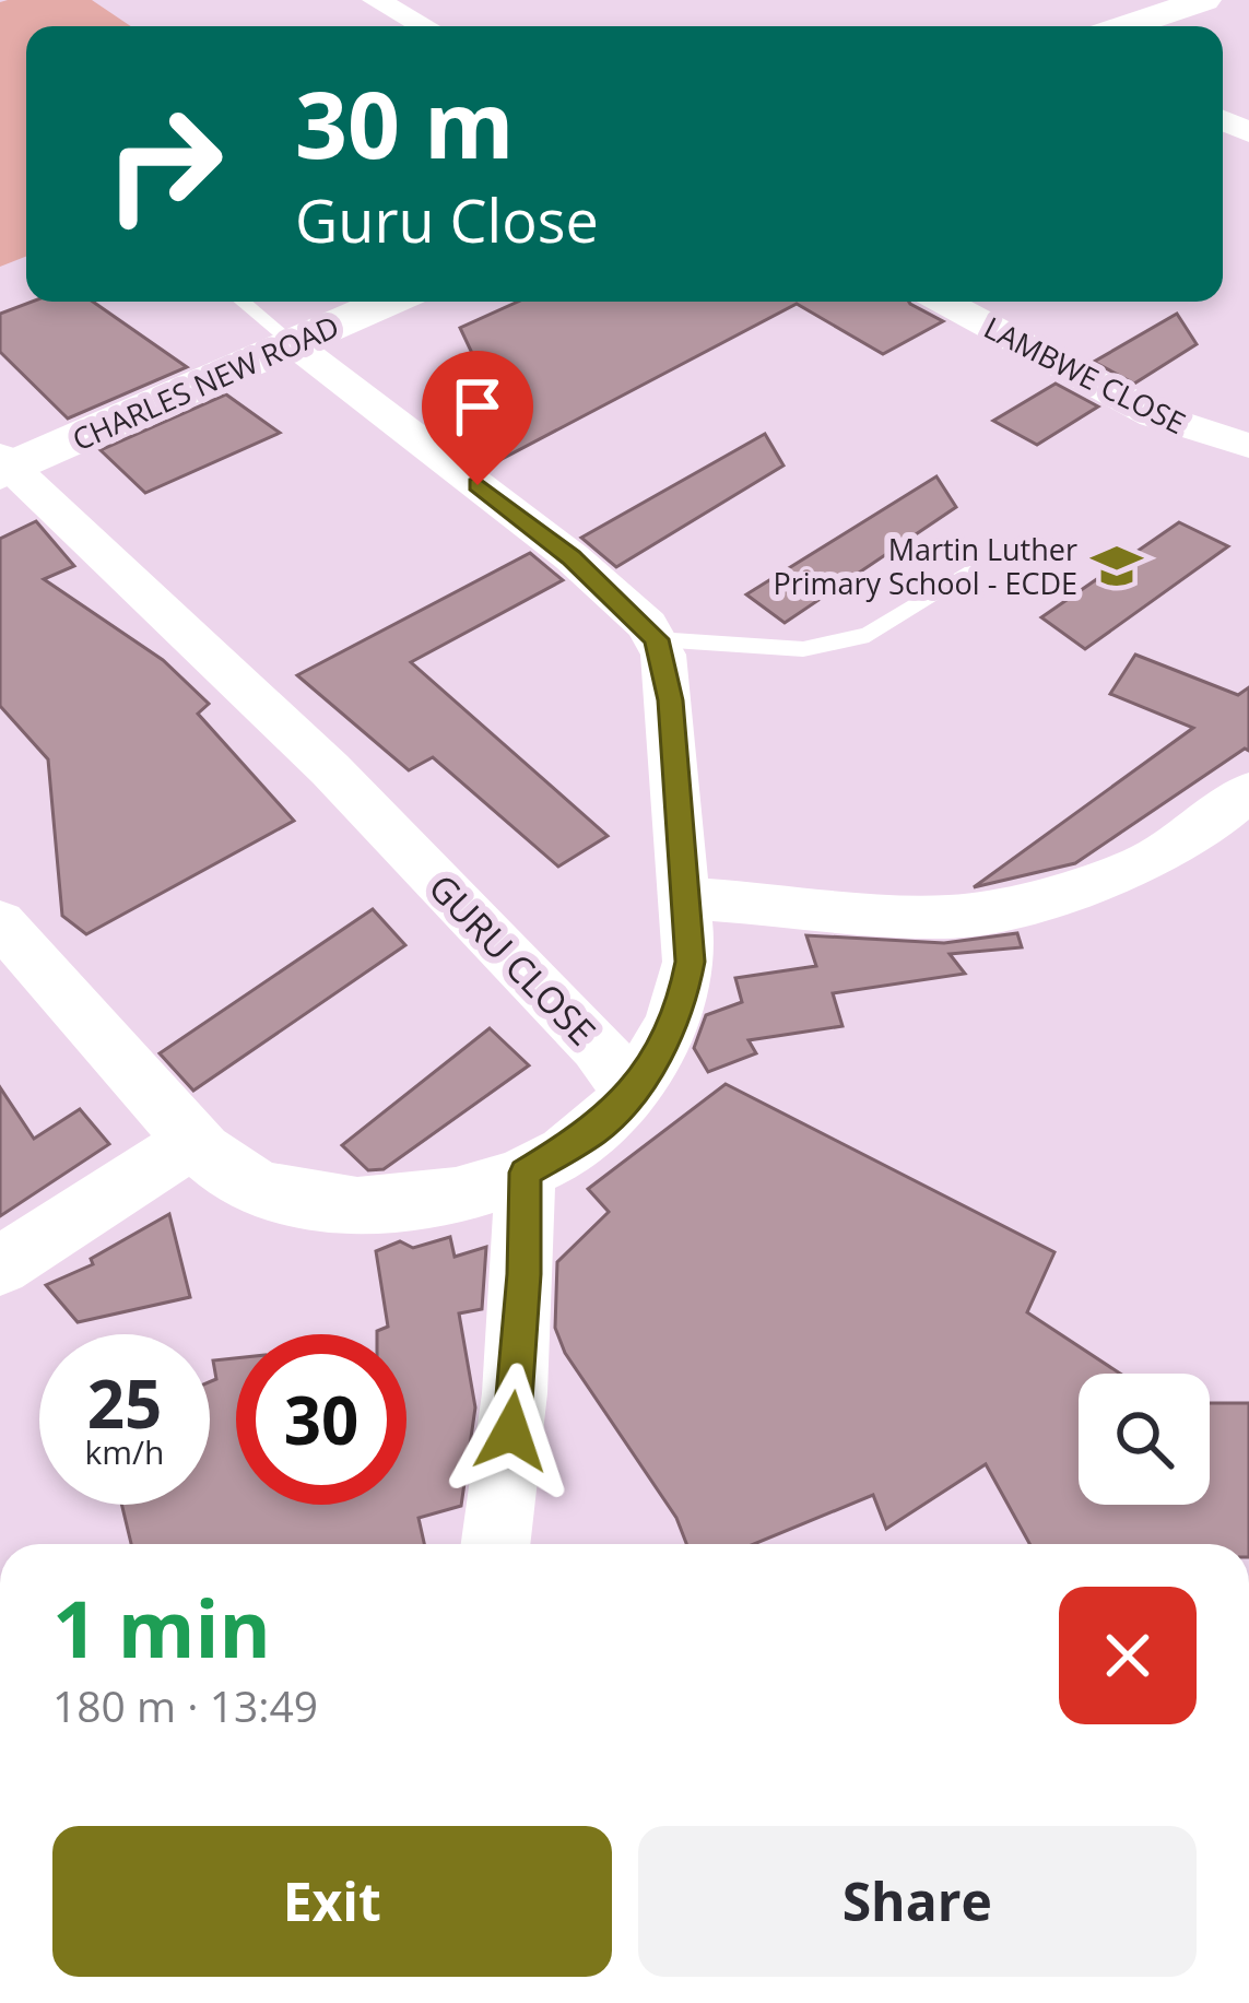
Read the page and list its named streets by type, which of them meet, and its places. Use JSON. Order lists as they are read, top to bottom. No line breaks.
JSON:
{"streets":{"street":["LAMBWE CLOSE","CHARLES NEW ROAD","GURU CLOSE"]},"crossings":[["CHARLES NEW ROAD","GURU CLOSE"]],"places":{"school or university":["Martin Luther Primary School - ECDE"]},"page":{"turn":["30 m","Guru Close"],"speed":"25 km/h","limit":"30","heading":["1 min","180 m · 13:49"],"buttons":["Exit","Share"]}}
